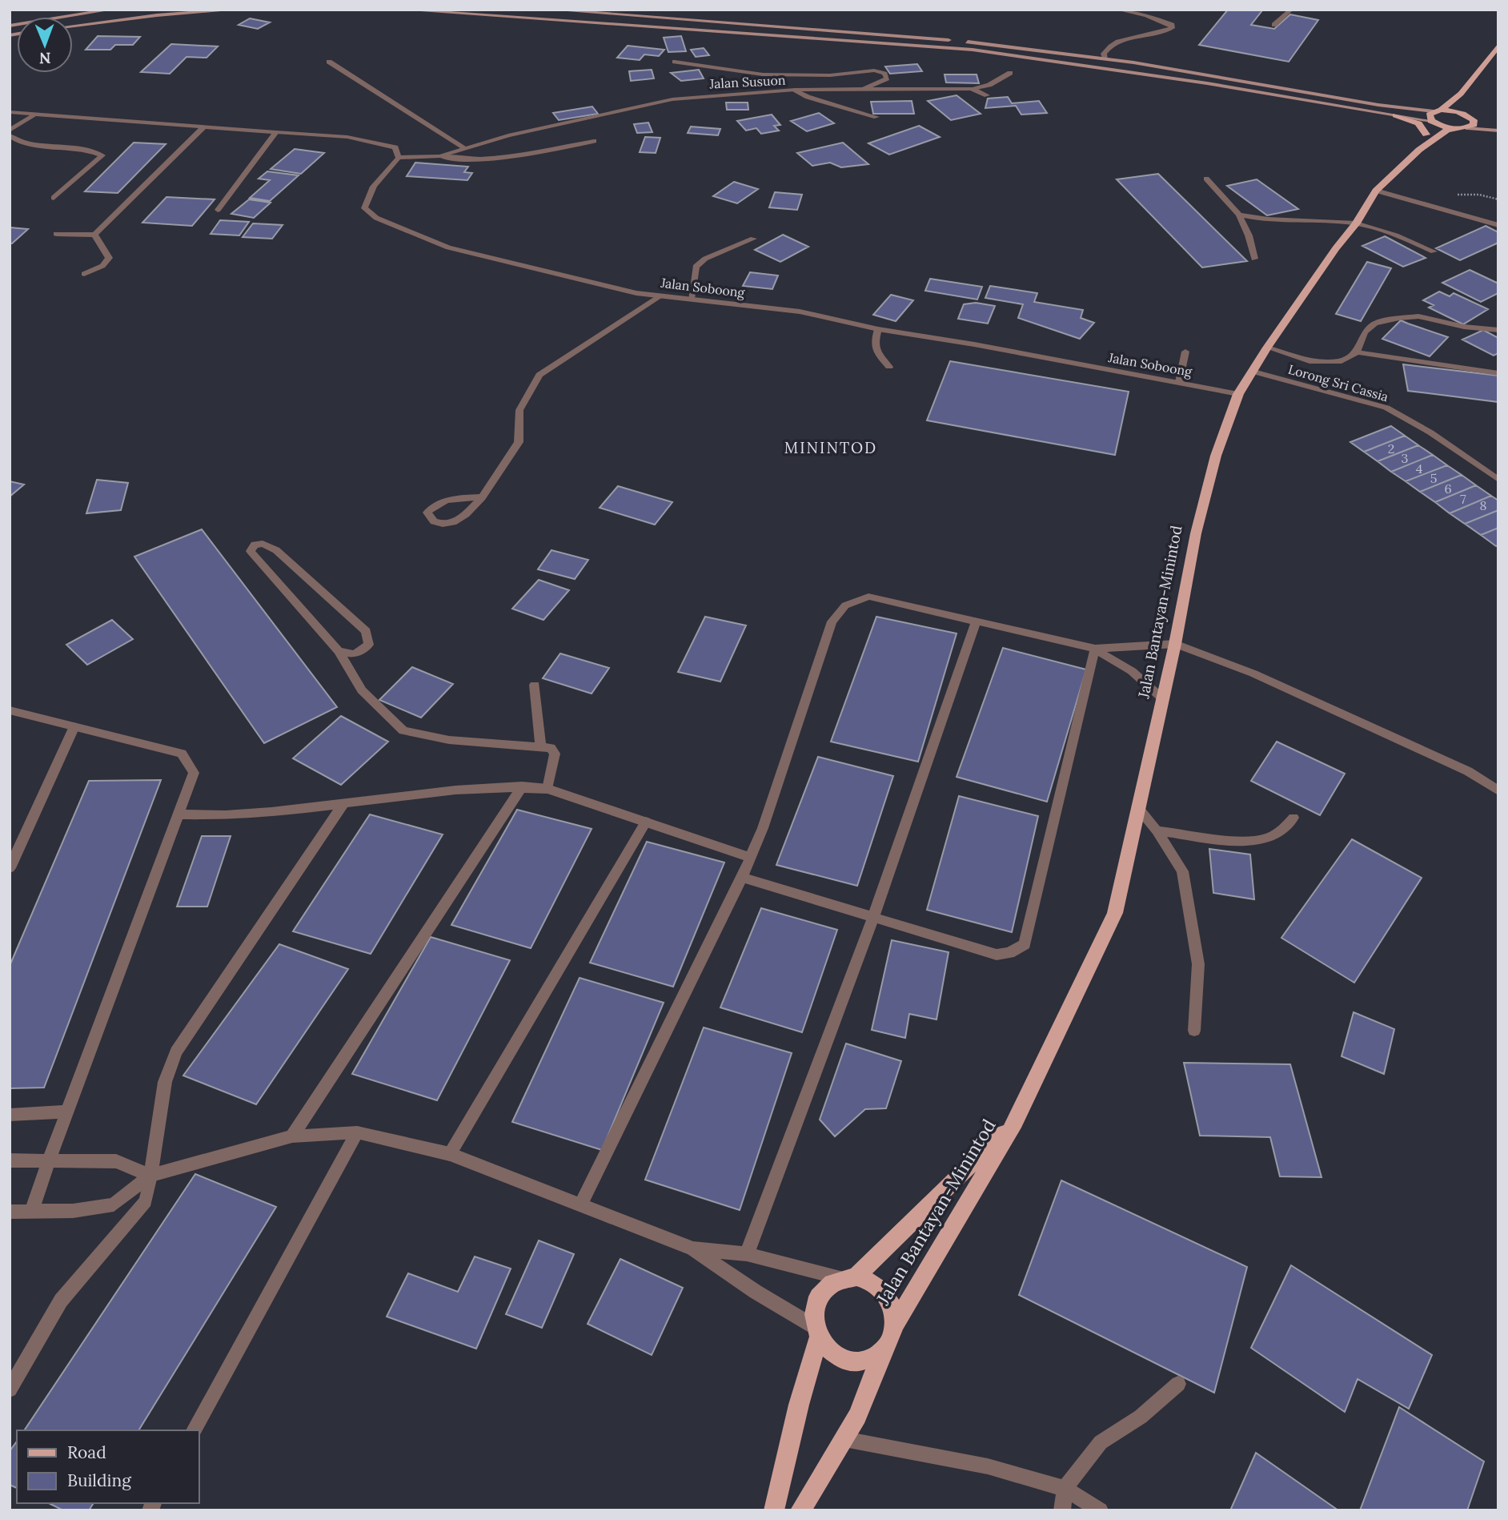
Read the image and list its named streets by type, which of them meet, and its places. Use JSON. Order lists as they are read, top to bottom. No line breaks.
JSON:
{"streets":{"main road":["Jalan Bantayan-Minintod"],"street":["Jalan Susuon","Jalan Soboong","Lorong Sri Cassia"]},"crossings":[["Jalan Susuon","Jalan Soboong"],["Jalan Soboong","Jalan Bantayan-Minintod"],["Lorong Sri Cassia","Jalan Bantayan-Minintod"]],"districts":["MININTOD"],"house_numbers":["2","3","4","5","6","7","8"],"legend":["Road","Building"],"north":"bottom"}
